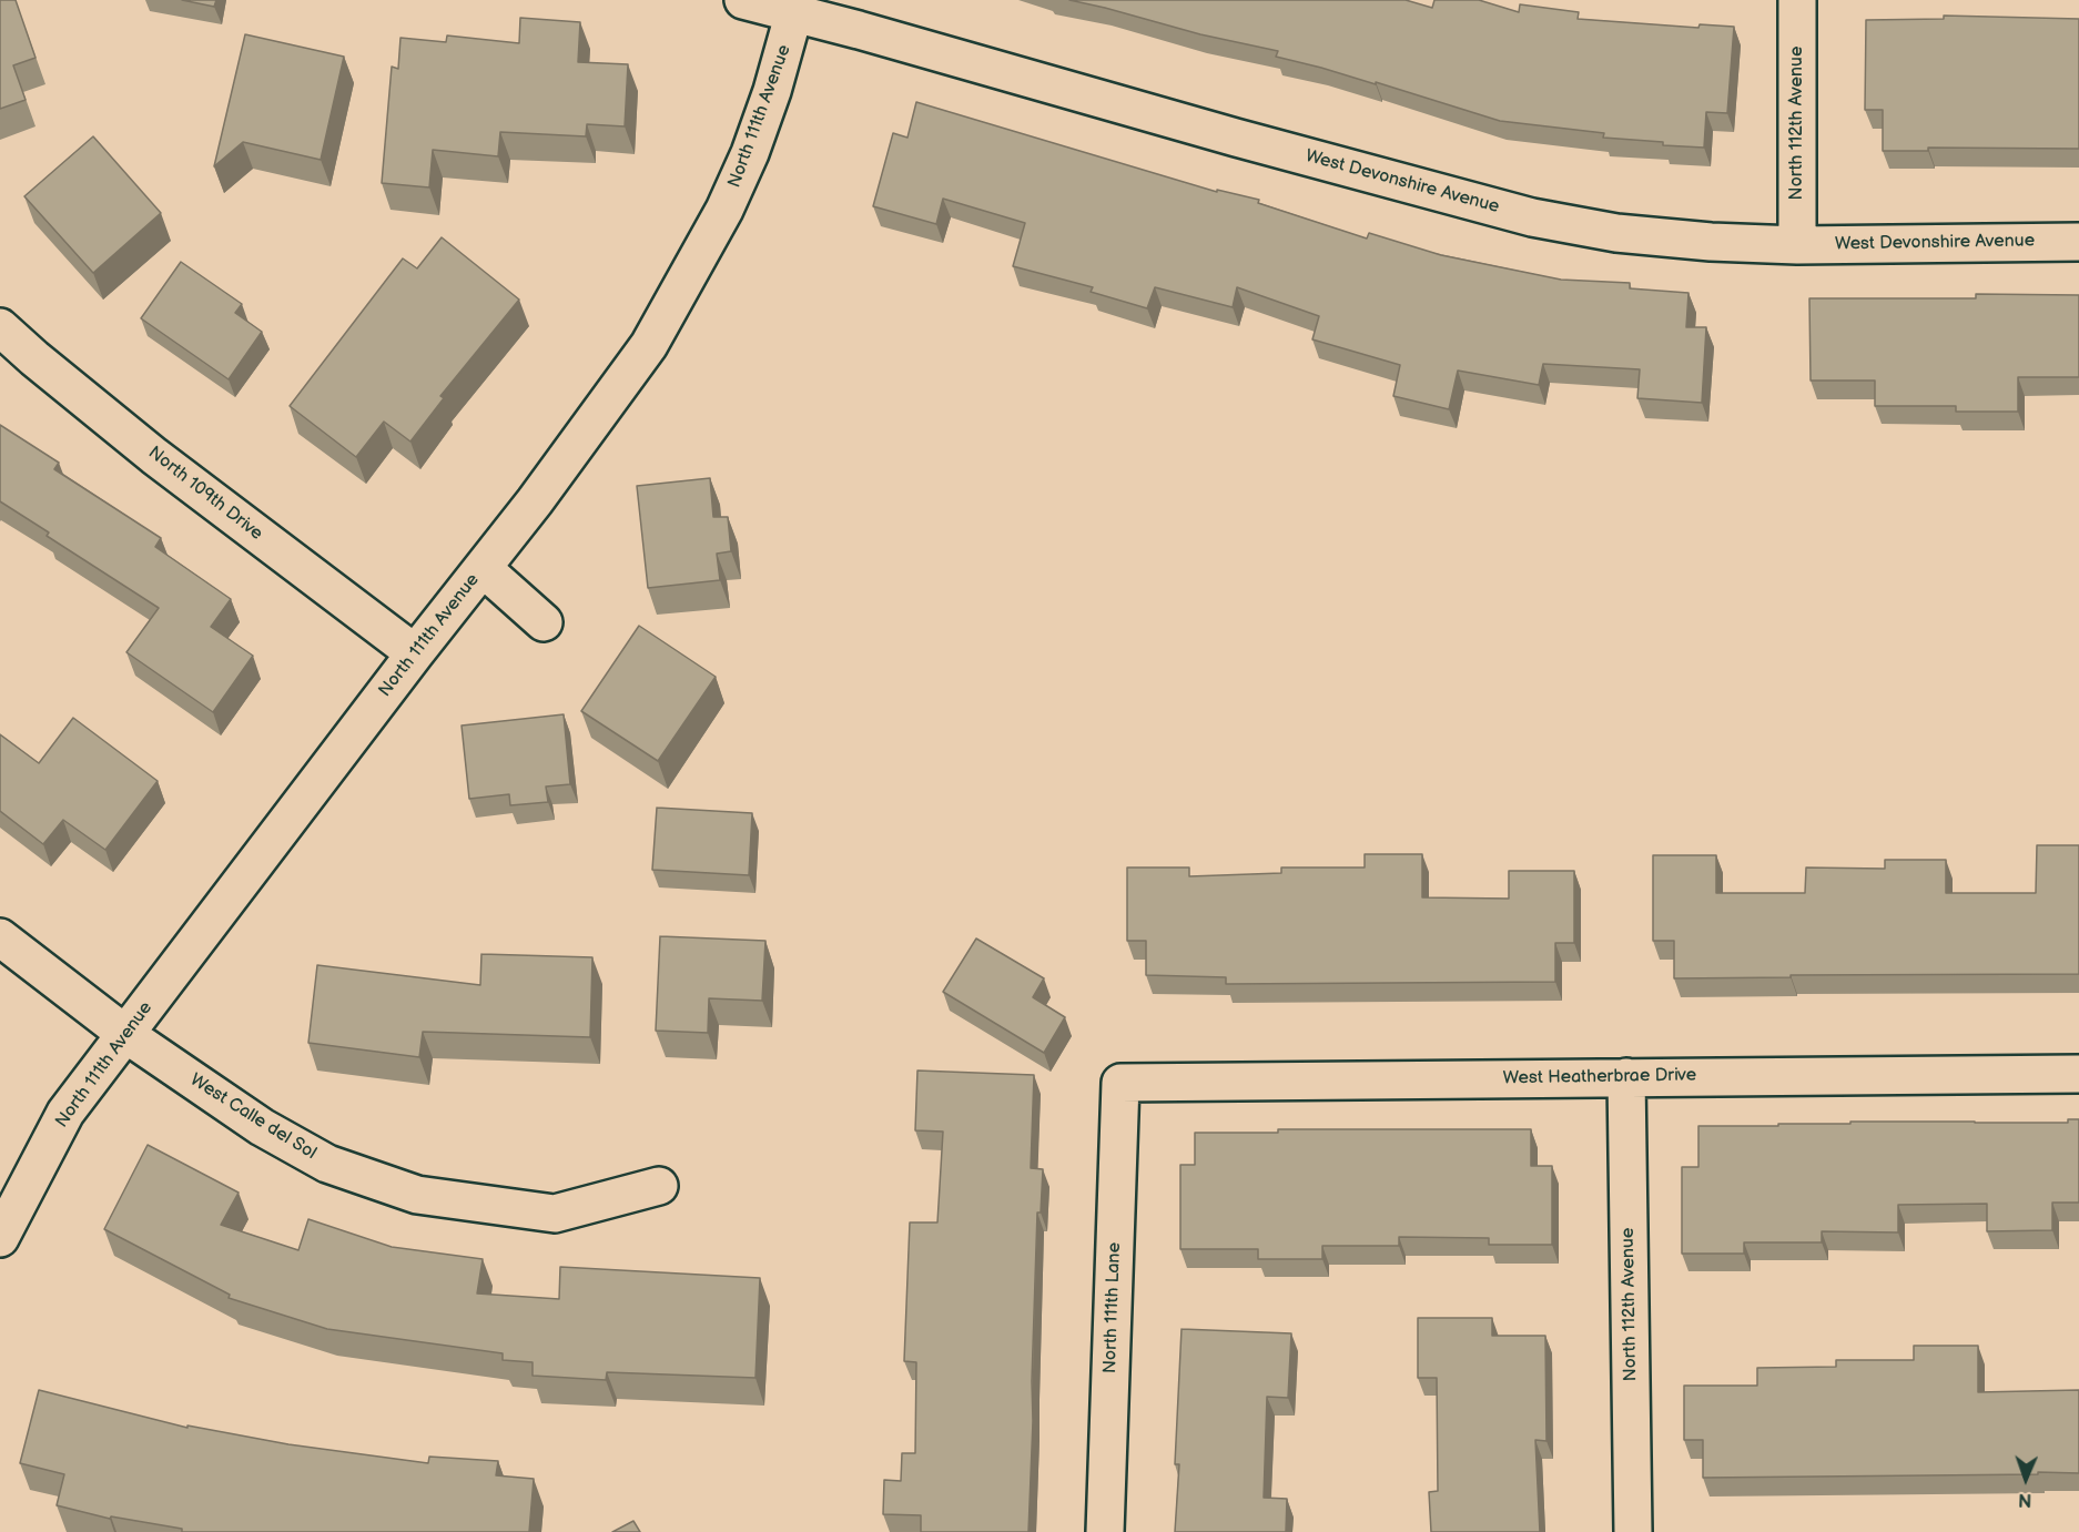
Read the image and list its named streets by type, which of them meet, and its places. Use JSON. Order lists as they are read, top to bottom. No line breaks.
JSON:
{"streets":{"street":["North 111th Avenue","North 112th Avenue","West Devonshire Avenue","North 109th Drive","West Heatherbrae Drive","West Calle del Sol","North 111th Lane"]},"crossings":[["North 111th Avenue","West Devonshire Avenue"],["North 111th Avenue","North 109th Drive"],["North 111th Avenue","West Calle del Sol"],["North 112th Avenue","West Devonshire Avenue"],["North 112th Avenue","West Heatherbrae Drive"],["West Heatherbrae Drive","North 111th Lane"]],"north":"bottom"}
